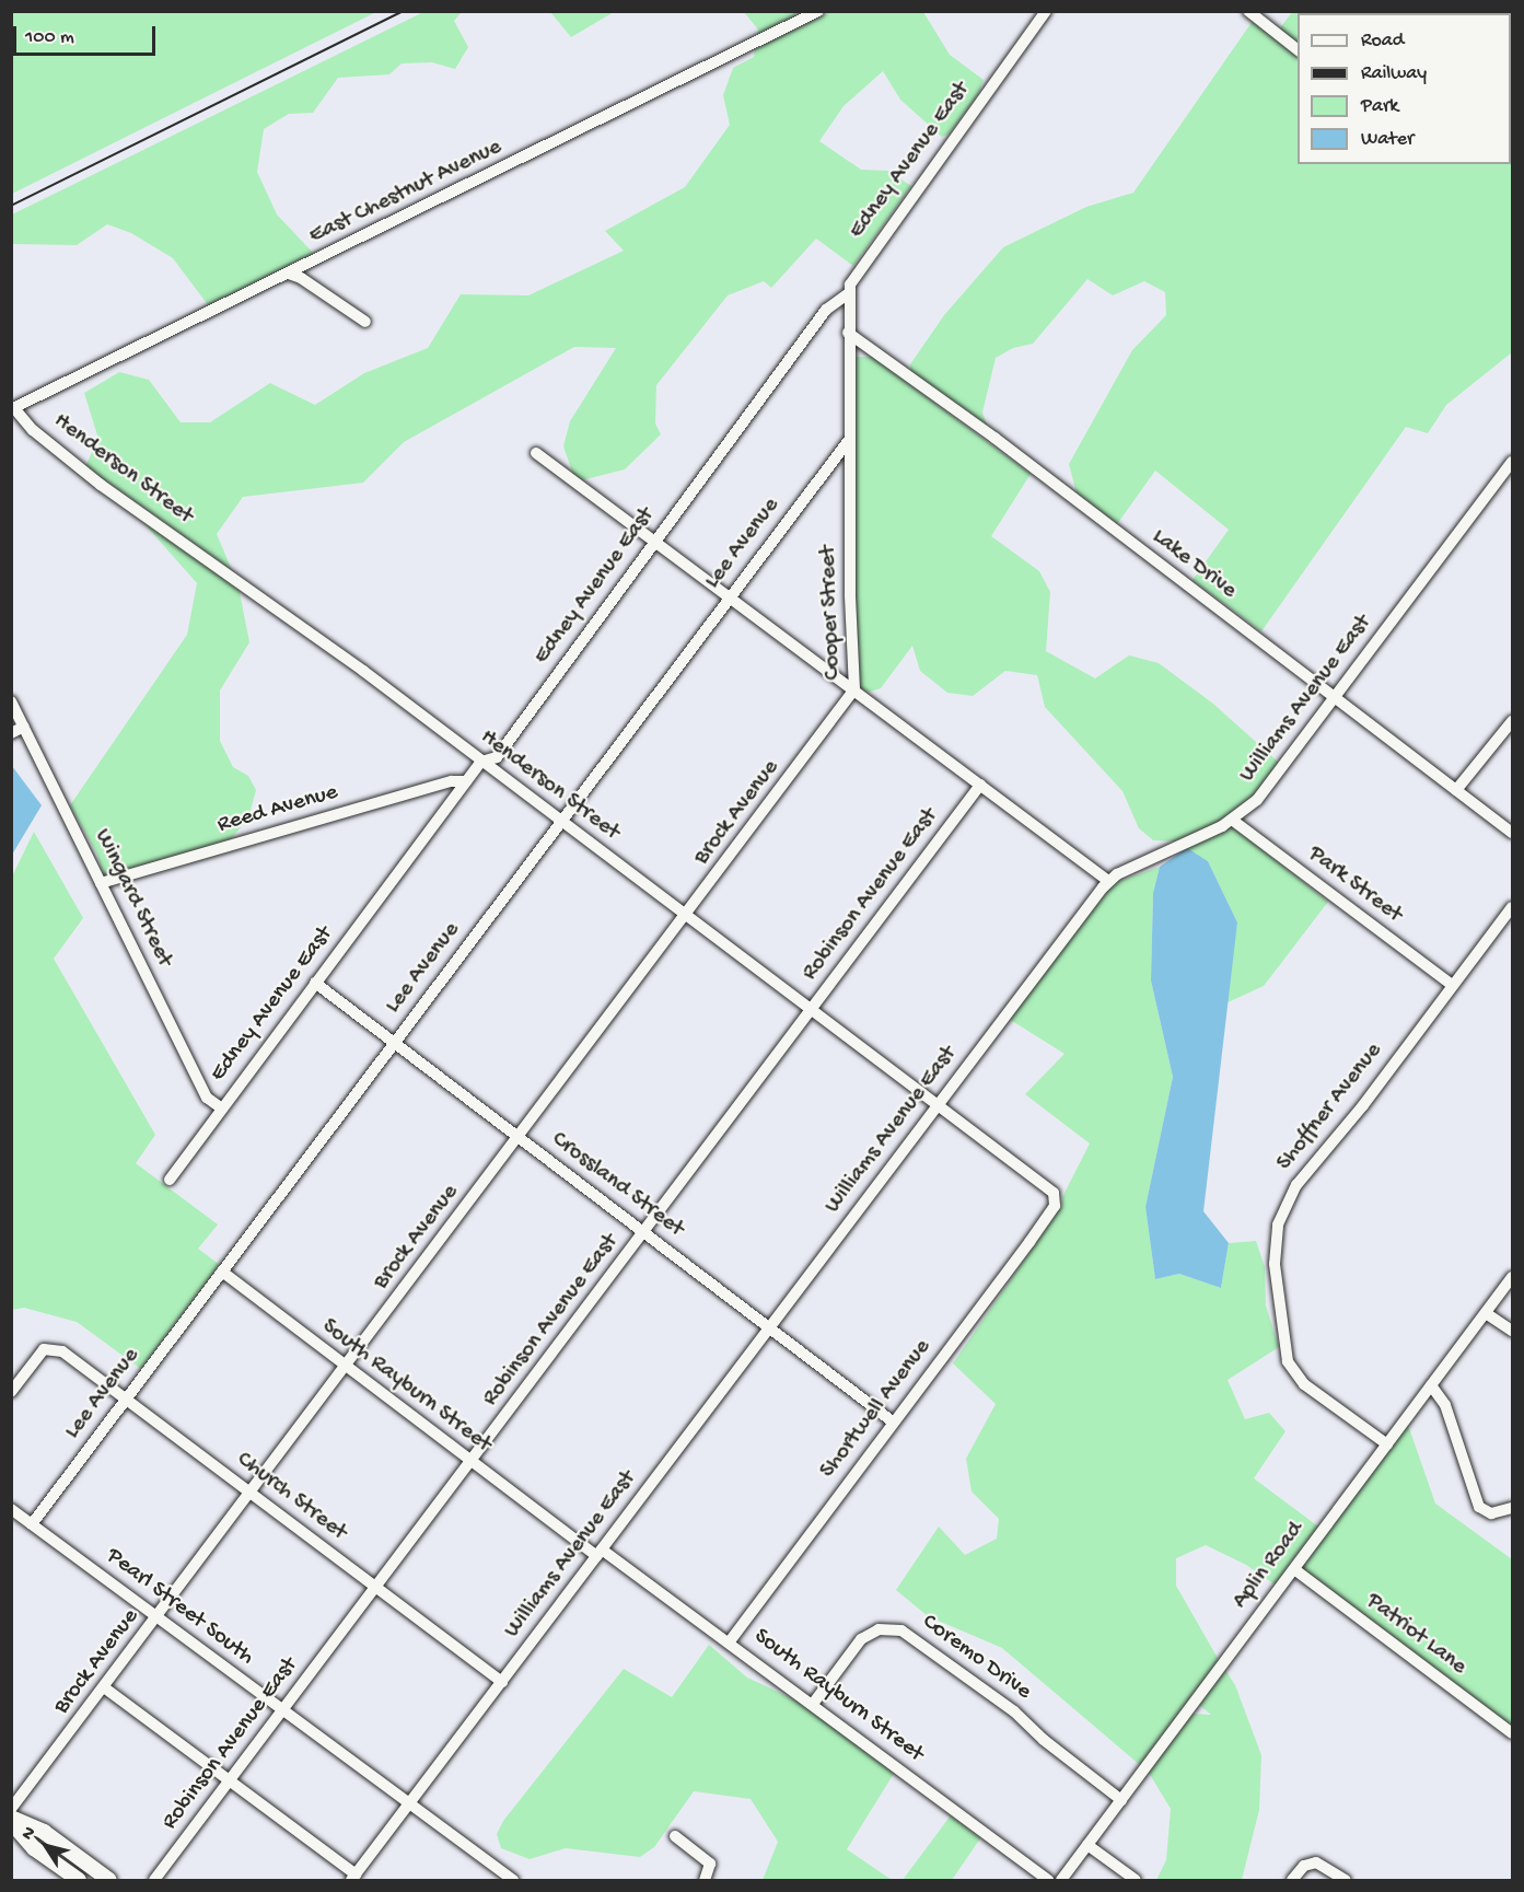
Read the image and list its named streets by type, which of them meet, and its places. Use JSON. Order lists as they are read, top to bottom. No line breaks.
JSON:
{"streets":{"street":["Edney Avenue East","East Chestnut Avenue","Henderson Street","Lee Avenue","Lake Drive","Cooper Street","Williams Avenue East","Reed Avenue","Brock Avenue","Park Street","Robinson Avenue East","Wingard Street","Shoffner Avenue","Crossland Street","South Rayburn Street","Shortwell Avenue","Church Street","Aplin Road","Pearl Street South","Patriot Lane","Coremo Drive"]},"crossings":[["Edney Avenue East","Henderson Street"],["Edney Avenue East","Cooper Street"],["Edney Avenue East","Reed Avenue"],["Edney Avenue East","Wingard Street"],["Edney Avenue East","Crossland Street"],["East Chestnut Avenue","Henderson Street"],["Henderson Street","Lee Avenue"],["Henderson Street","Williams Avenue East"],["Henderson Street","Brock Avenue"],["Henderson Street","Robinson Avenue East"],["Henderson Street","Shortwell Avenue"],["Lee Avenue","Cooper Street"],["Lee Avenue","Crossland Street"],["Lee Avenue","South Rayburn Street"],["Lee Avenue","Church Street"],["Lee Avenue","Pearl Street South"],["Lake Drive","Cooper Street"],["Lake Drive","Williams Avenue East"],["Cooper Street","Williams Avenue East"],["Cooper Street","Brock Avenue"],["Cooper Street","Robinson Avenue East"],["Williams Avenue East","Park Street"],["Williams Avenue East","Crossland Street"],["Williams Avenue East","South Rayburn Street"],["Williams Avenue East","Church Street"],["Williams Avenue East","Pearl Street South"],["Reed Avenue","Wingard Street"],["Brock Avenue","Crossland Street"],["Brock Avenue","South Rayburn Street"],["Brock Avenue","Church Street"],["Brock Avenue","Pearl Street South"],["Park Street","Shoffner Avenue"],["Robinson Avenue East","Crossland Street"],["Robinson Avenue East","South Rayburn Street"],["Robinson Avenue East","Church Street"],["Robinson Avenue East","Pearl Street South"],["Shoffner Avenue","Aplin Road"],["Crossland Street","Shortwell Avenue"],["South Rayburn Street","Shortwell Avenue"],["South Rayburn Street","Coremo Drive"],["Aplin Road","Patriot Lane"],["Aplin Road","Coremo Drive"]],"legend":["Road","Railway","Park","Water"],"scale_bar":"100 m","north":"top left"}
